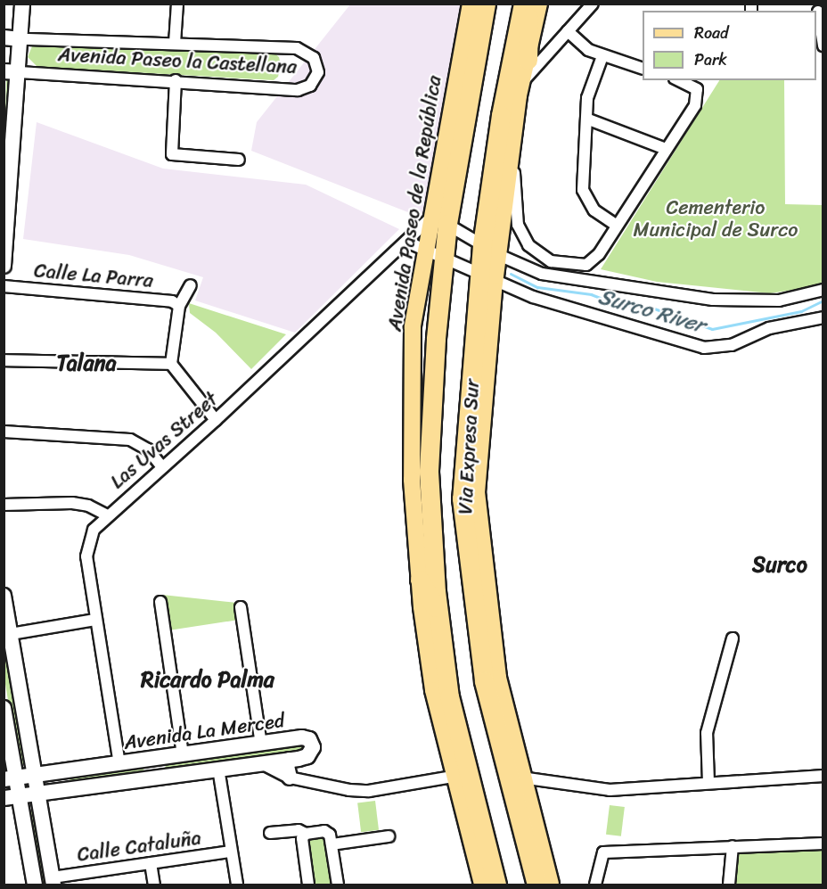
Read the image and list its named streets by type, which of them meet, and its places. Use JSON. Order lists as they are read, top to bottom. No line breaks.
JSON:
{"streets":{"highway":["Via Expresa Sur"],"main road":["Avenida Paseo la Castellana","Avenida Paseo de la República","Avenida La Merced"],"street":["Calle La Parra","Las Uvas Street","Calle Cataluña"]},"crossings":[["Avenida Paseo de la República","Las Uvas Street"],["Avenida Paseo de la República","Via Expresa Sur"],["Las Uvas Street","Via Expresa Sur"],["Las Uvas Street","Avenida La Merced"]],"districts":["Talana","Surco","Ricardo Palma"],"water":["Surco River"],"parks":["Cementerio Municipal de Surco"],"legend":["Road","Park"]}
